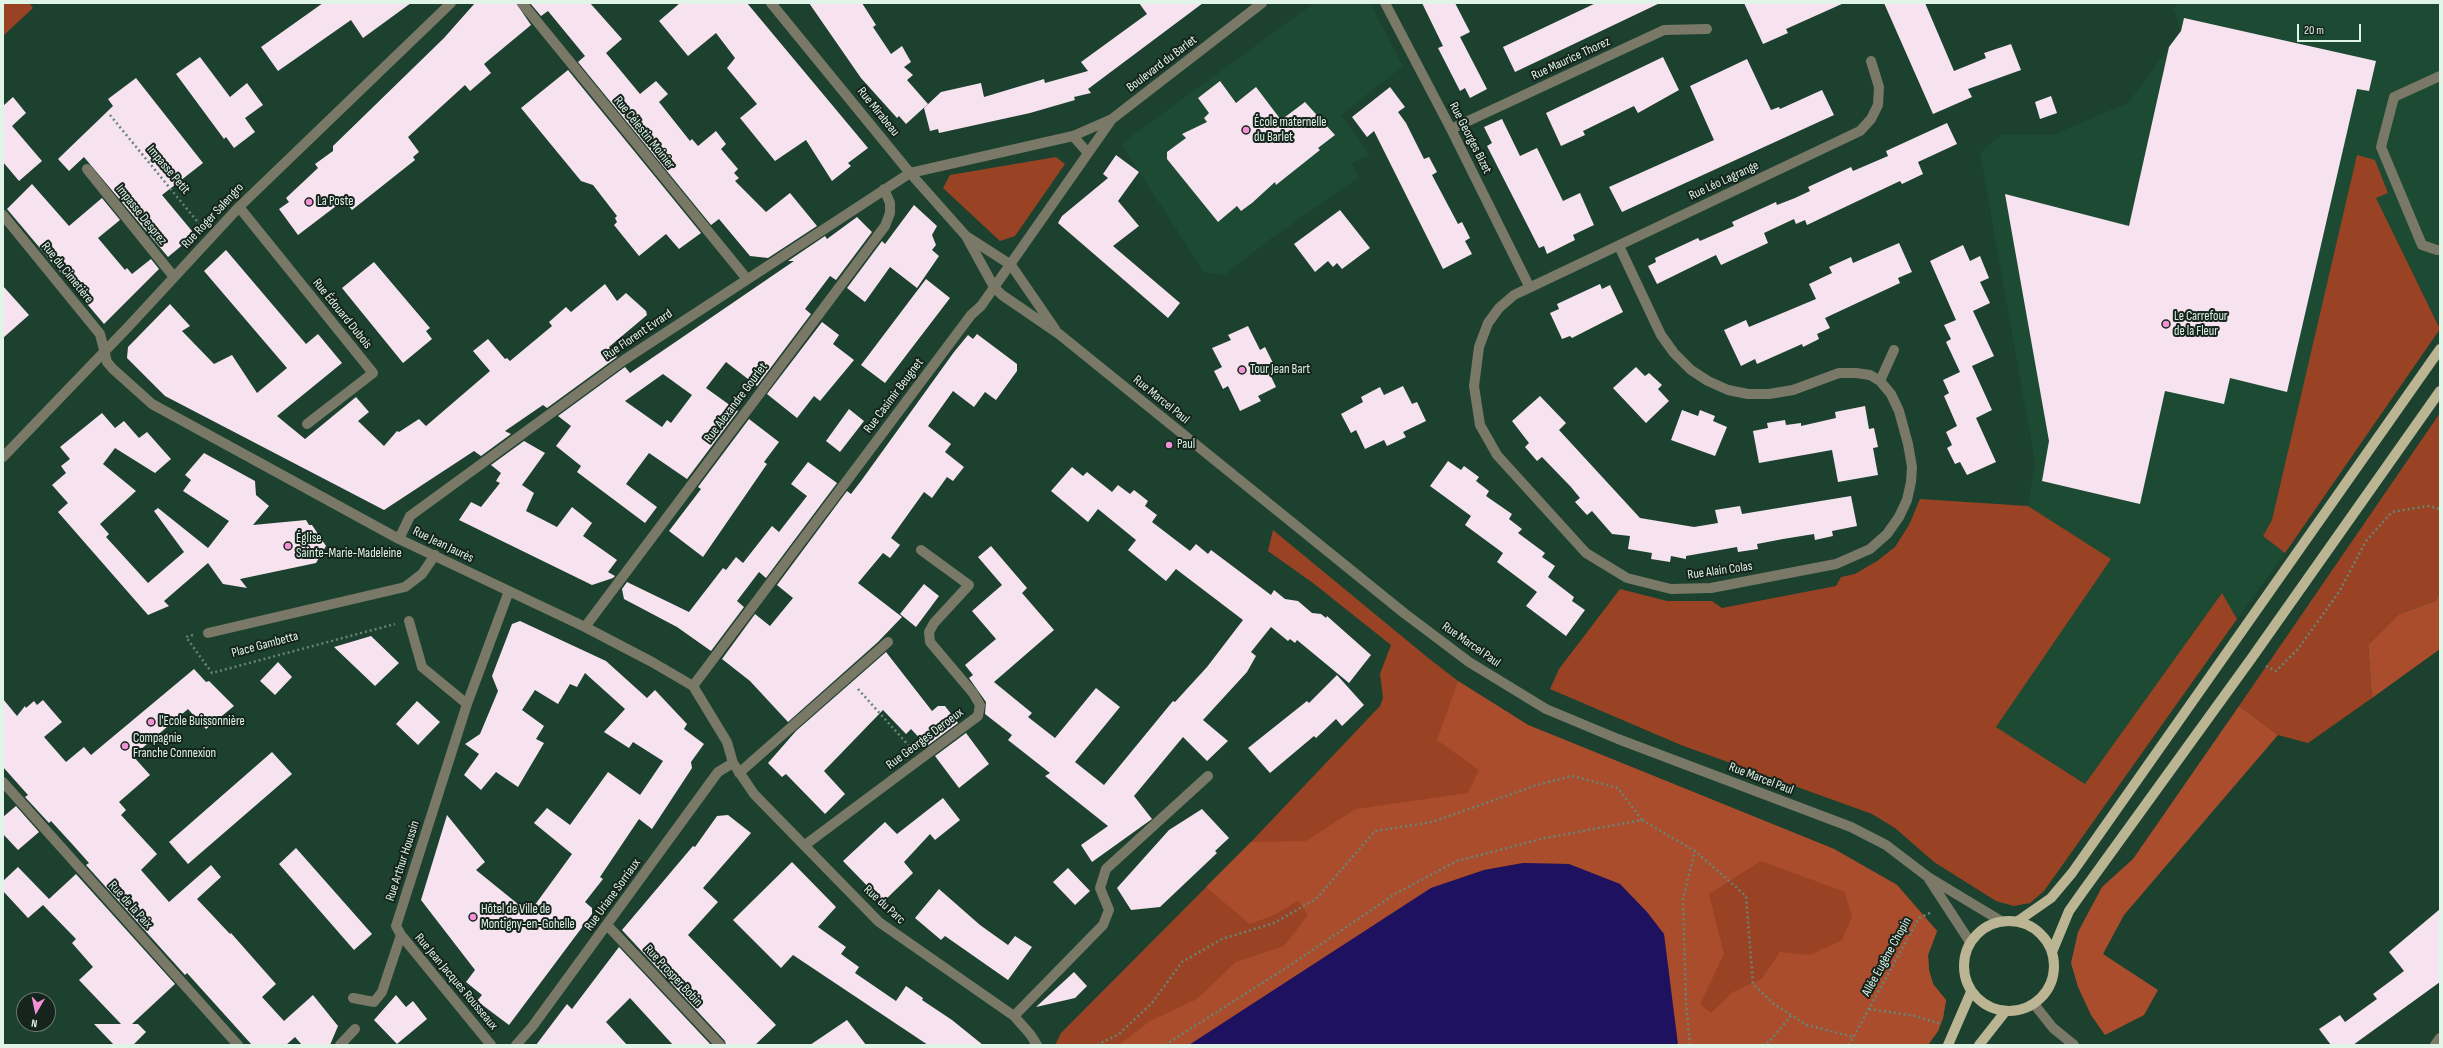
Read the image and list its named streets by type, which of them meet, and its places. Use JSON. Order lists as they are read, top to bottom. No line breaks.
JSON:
{"streets":{"street":["Rue Maurice Thorez","Boulevard du Barlet","Rue Mirabeau","Rue Célestin Moinier","Rue Georges Bizet","Rue Léo Lagrange","Impasse Desprez","Rue Roger Salengro","Rue du Cimetière","Rue Édouard Dubois","Rue Florent Evrard","Rue Casimir Beugnet","Rue Marcel Paul","Rue Alexandre Gourlet","Rue Jean Jaurès","Rue Alain Colas","Place Gambetta","Rue Georges Deroeux","Rue Arthur Houssin","Rue Uriane Sorriaux","Rue de la Paix","Rue du Parc","Rue Prosper Bobin","Rue Jean Jacques Rousseaux"],"path":["Impasse Petit","Allée Eugène Chopin"]},"crossings":[["Rue Maurice Thorez","Rue Georges Bizet"],["Boulevard du Barlet","Rue Mirabeau"],["Boulevard du Barlet","Rue Florent Evrard"],["Boulevard du Barlet","Rue Casimir Beugnet"],["Rue Mirabeau","Rue Florent Evrard"],["Rue Mirabeau","Rue Casimir Beugnet"],["Rue Mirabeau","Rue Marcel Paul"],["Rue Célestin Moinier","Rue Florent Evrard"],["Rue Georges Bizet","Rue Léo Lagrange"],["Rue Georges Bizet","Rue Alain Colas"],["Impasse Petit","Rue Roger Salengro"],["Rue Léo Lagrange","Rue Alain Colas"],["Impasse Desprez","Rue Roger Salengro"],["Rue Roger Salengro","Rue du Cimetière"],["Rue Roger Salengro","Rue Édouard Dubois"],["Rue Roger Salengro","Rue Jean Jaurès"],["Rue du Cimetière","Rue Jean Jaurès"],["Rue Florent Evrard","Rue Alexandre Gourlet"],["Rue Florent Evrard","Rue Jean Jaurès"],["Rue Casimir Beugnet","Rue Marcel Paul"],["Rue Casimir Beugnet","Rue Jean Jaurès"],["Rue Marcel Paul","Allée Eugène Chopin"],["Rue Alexandre Gourlet","Rue Jean Jaurès"],["Rue Jean Jaurès","Place Gambetta"],["Rue Jean Jaurès","Rue Uriane Sorriaux"],["Rue Jean Jaurès","Rue du Parc"],["Rue Georges Deroeux","Rue du Parc"],["Rue Arthur Houssin","Rue Jean Jacques Rousseaux"],["Rue Uriane Sorriaux","Rue du Parc"],["Rue Uriane Sorriaux","Rue Prosper Bobin"]],"places":["École maternelle du Barlet","La Poste","Le Carrefour de la Fleur","Tour Jean Bart","Paul","Église Sainte-Marie-Madeleine","l'Ecole Buissonnière","Compagnie Franche Connexion","Hôtel de Ville de Montigny-en-Gohelle"],"scale_bar":"20 m","north":"bottom"}
